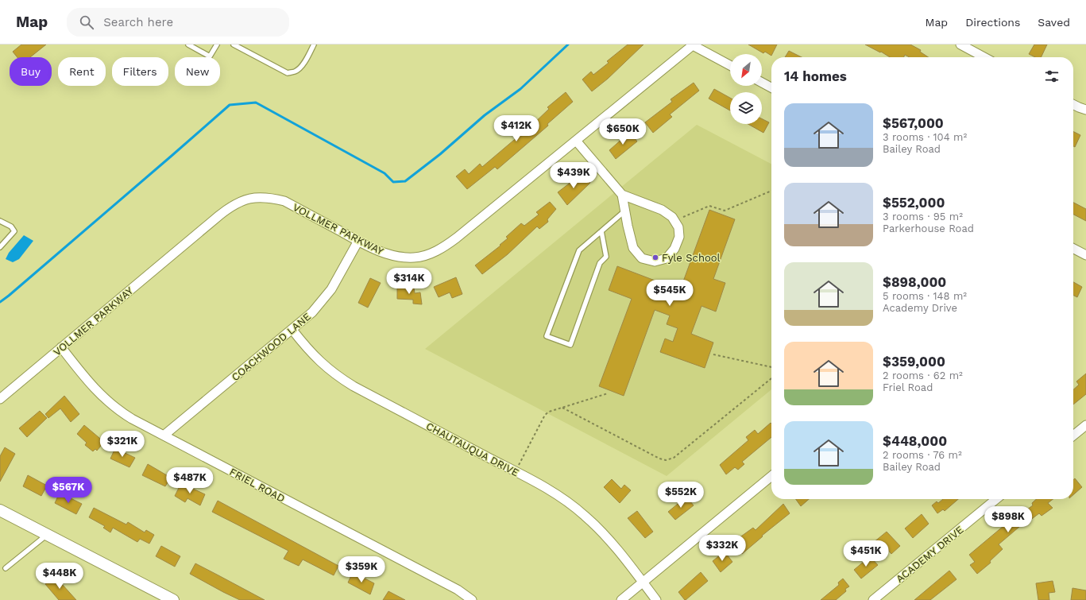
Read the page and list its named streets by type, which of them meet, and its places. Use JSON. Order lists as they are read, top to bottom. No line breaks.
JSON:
{"streets":{"street":["VOLLMER PARKWAY","COACHWOOD LANE","CHAUTAUQUA DRIVE","FRIEL ROAD","ACADEMY DRIVE"]},"crossings":[["VOLLMER PARKWAY","COACHWOOD LANE"],["VOLLMER PARKWAY","FRIEL ROAD"],["COACHWOOD LANE","CHAUTAUQUA DRIVE"],["COACHWOOD LANE","FRIEL ROAD"]],"places":["Fyle School"],"north":"bottom left","page":{"header":"Map","search":"Search here","nav":["Map","Directions","Saved"],"chip":["Buy","Rent","Filters","New"],"heading":"14 homes","list":[{"name":"$567,000","note":"3 rooms · 104 m² · Bailey Road"},{"name":"$552,000","note":"3 rooms · 95 m² · Parkerhouse Road"},{"name":"$898,000","note":"5 rooms · 148 m² · Academy Drive"},{"name":"$359,000","note":"2 rooms · 62 m² · Friel Road"},{"name":"$448,000","note":"2 rooms · 76 m² · Bailey Road"}],"price":["$412K","$650K","$439K","$314K","$545K","$321K","$487K","$567K","$552K","$898K","$332K","$451K","$359K","$448K"]}}
